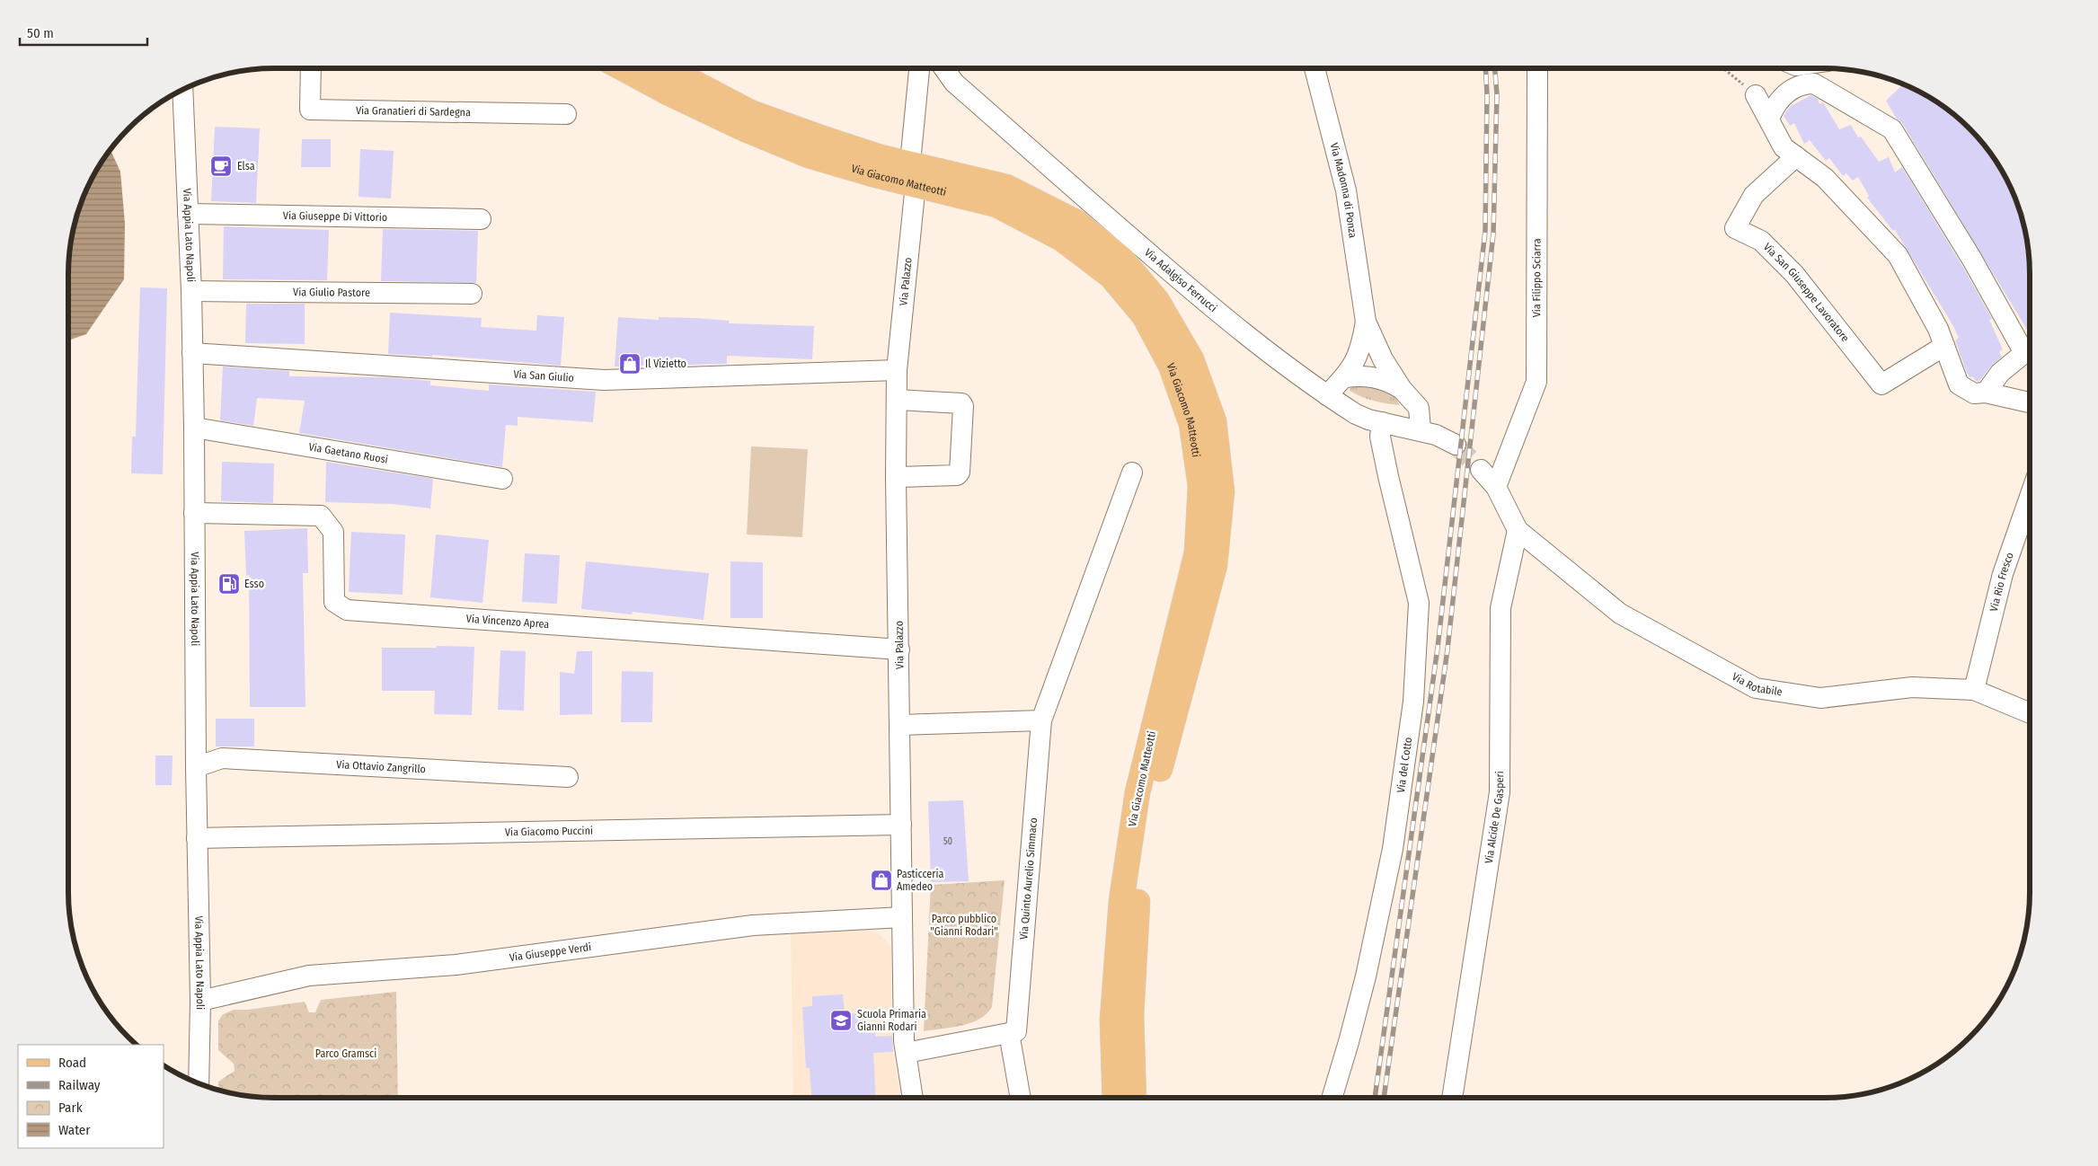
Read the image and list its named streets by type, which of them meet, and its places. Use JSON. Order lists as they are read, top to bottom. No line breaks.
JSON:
{"streets":{"main road":["Via Giacomo Matteotti"],"street":["Via Granatieri di Sardegna","Via Madonna di Ponza","Via Giuseppe Di Vittorio","Via Appia Lato Napoli","Via Filippo Sciarra","Via Adalgiso Ferrucci","Via Palazzo","Via Giulio Pastore","Via San Giuseppe Lavoratore","Via San Giulio","Via Gaetano Ruosi","Via Rio Fresco","Via Vincenzo Aprea","Via Rotabile","Via del Cotto","Via Ottavio Zangrillo","Via Alcide De Gasperi","Via Giacomo Puccini","Via Quinto Aurelio Simmaco","Via Giuseppe Verdi"]},"crossings":[["Via Giacomo Matteotti","Via Palazzo"],["Via Madonna di Ponza","Via Adalgiso Ferrucci"],["Via Giuseppe Di Vittorio","Via Appia Lato Napoli"],["Via Appia Lato Napoli","Via Giulio Pastore"],["Via Appia Lato Napoli","Via San Giulio"],["Via Appia Lato Napoli","Via Gaetano Ruosi"],["Via Appia Lato Napoli","Via Vincenzo Aprea"],["Via Appia Lato Napoli","Via Ottavio Zangrillo"],["Via Appia Lato Napoli","Via Giacomo Puccini"],["Via Appia Lato Napoli","Via Giuseppe Verdi"],["Via Adalgiso Ferrucci","Via del Cotto"],["Via Palazzo","Via San Giulio"],["Via Palazzo","Via Vincenzo Aprea"],["Via Palazzo","Via Giacomo Puccini"],["Via Palazzo","Via Giuseppe Verdi"],["Via Rio Fresco","Via Rotabile"],["Via Rotabile","Via Alcide De Gasperi"]],"parks":["Parco pubblico \"Gianni Rodari\"","Parco Gramsci"],"places":{"cafe":["Elsa"],"shop":["Il Vizietto","Pasticceria Amedeo"],"fuel station":["Esso"],"school or university":["Scuola Primaria Gianni Rodari"]},"house_numbers":["50"],"legend":["Road","Railway","Park","Water"],"scale_bar":"50 m"}
